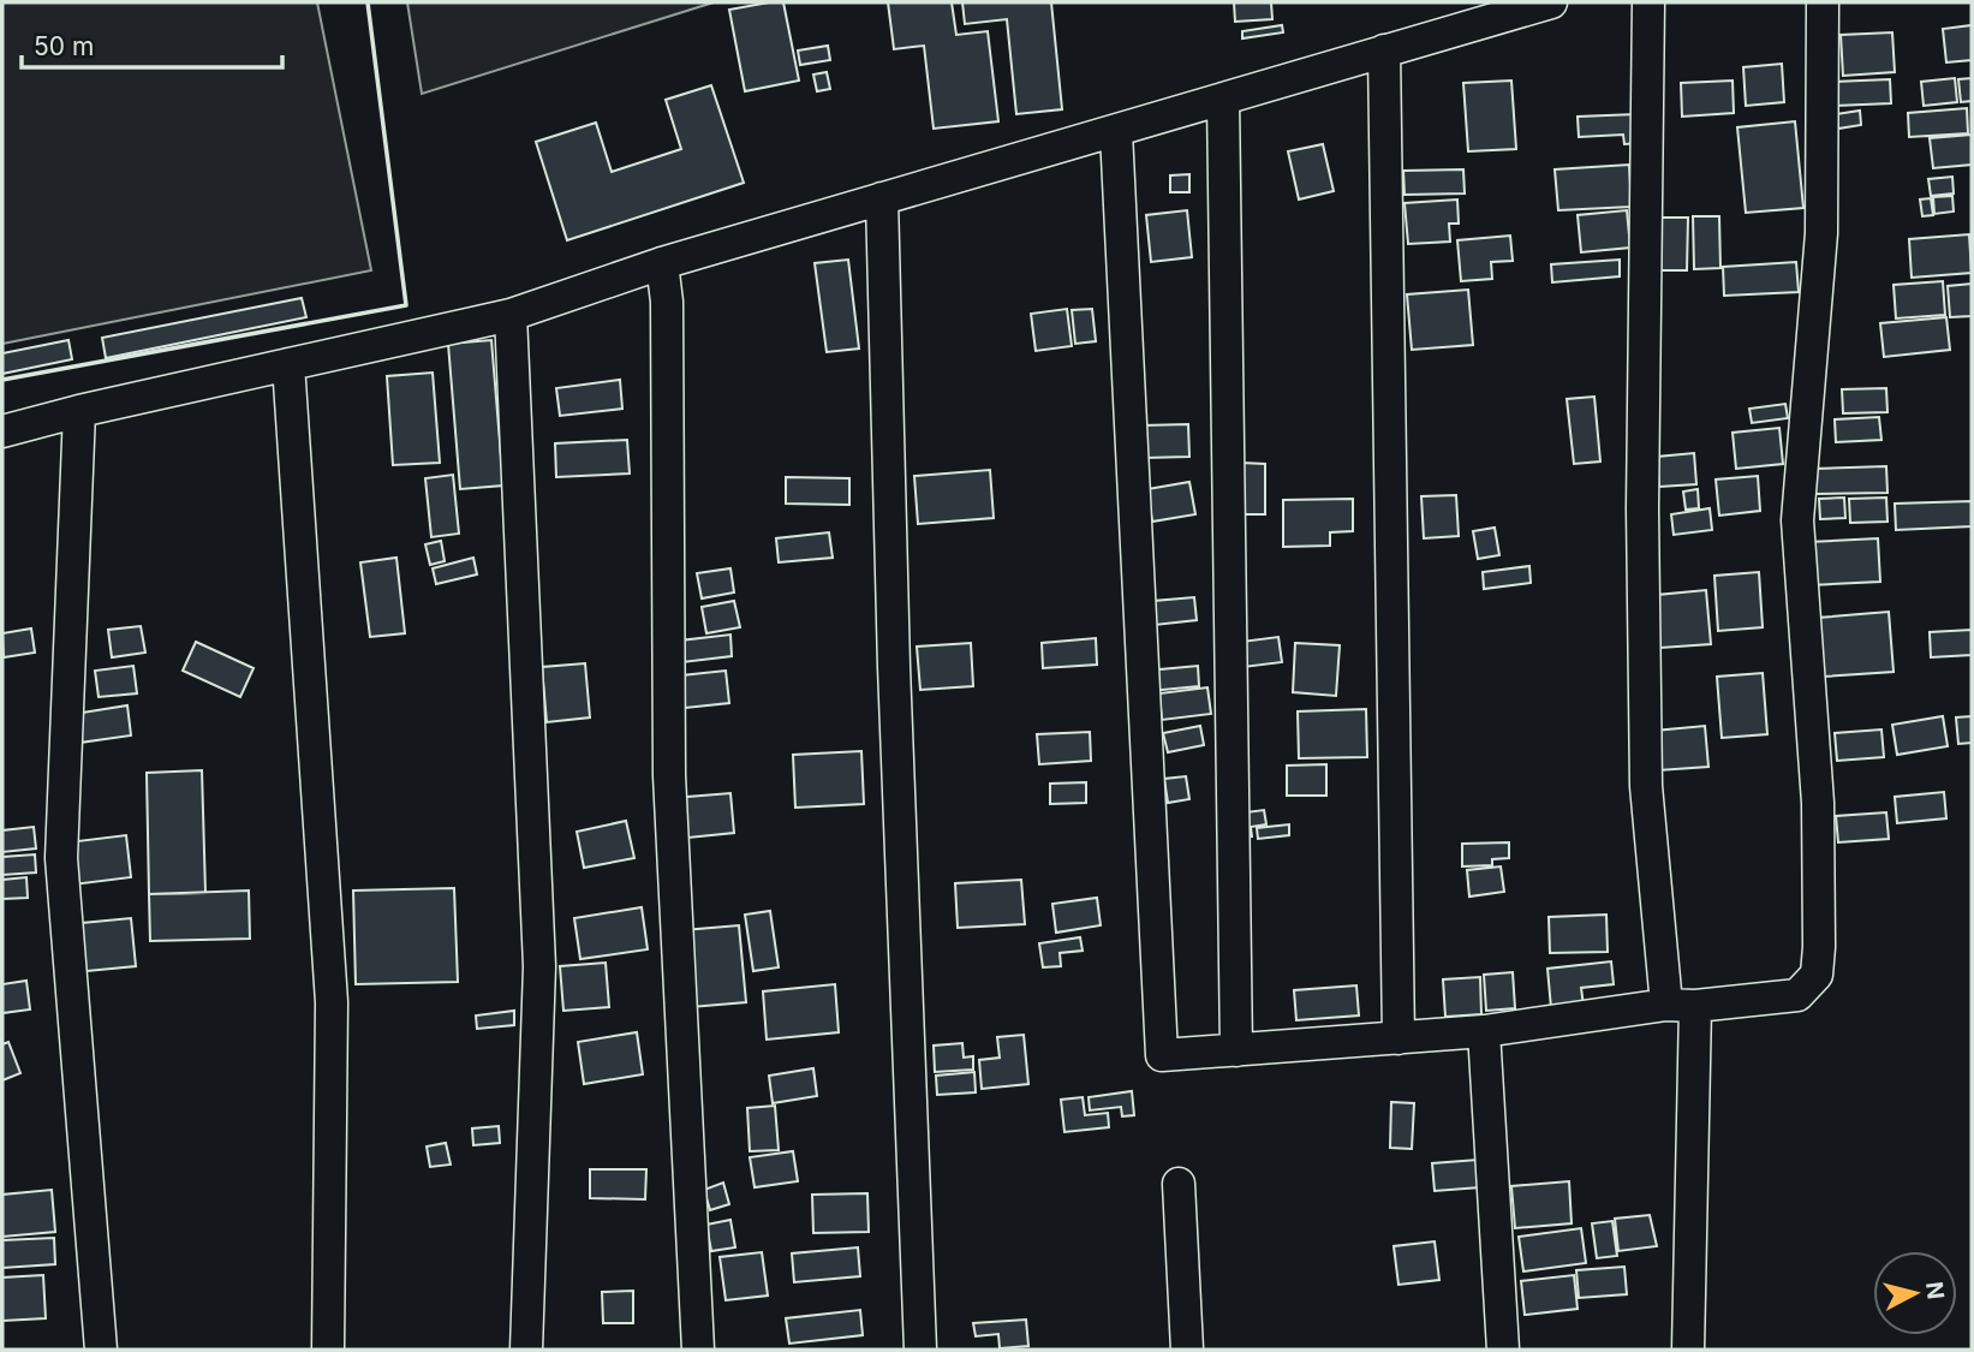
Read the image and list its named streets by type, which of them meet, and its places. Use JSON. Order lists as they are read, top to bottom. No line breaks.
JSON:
{"scale_bar":"50 m","north":"right"}
